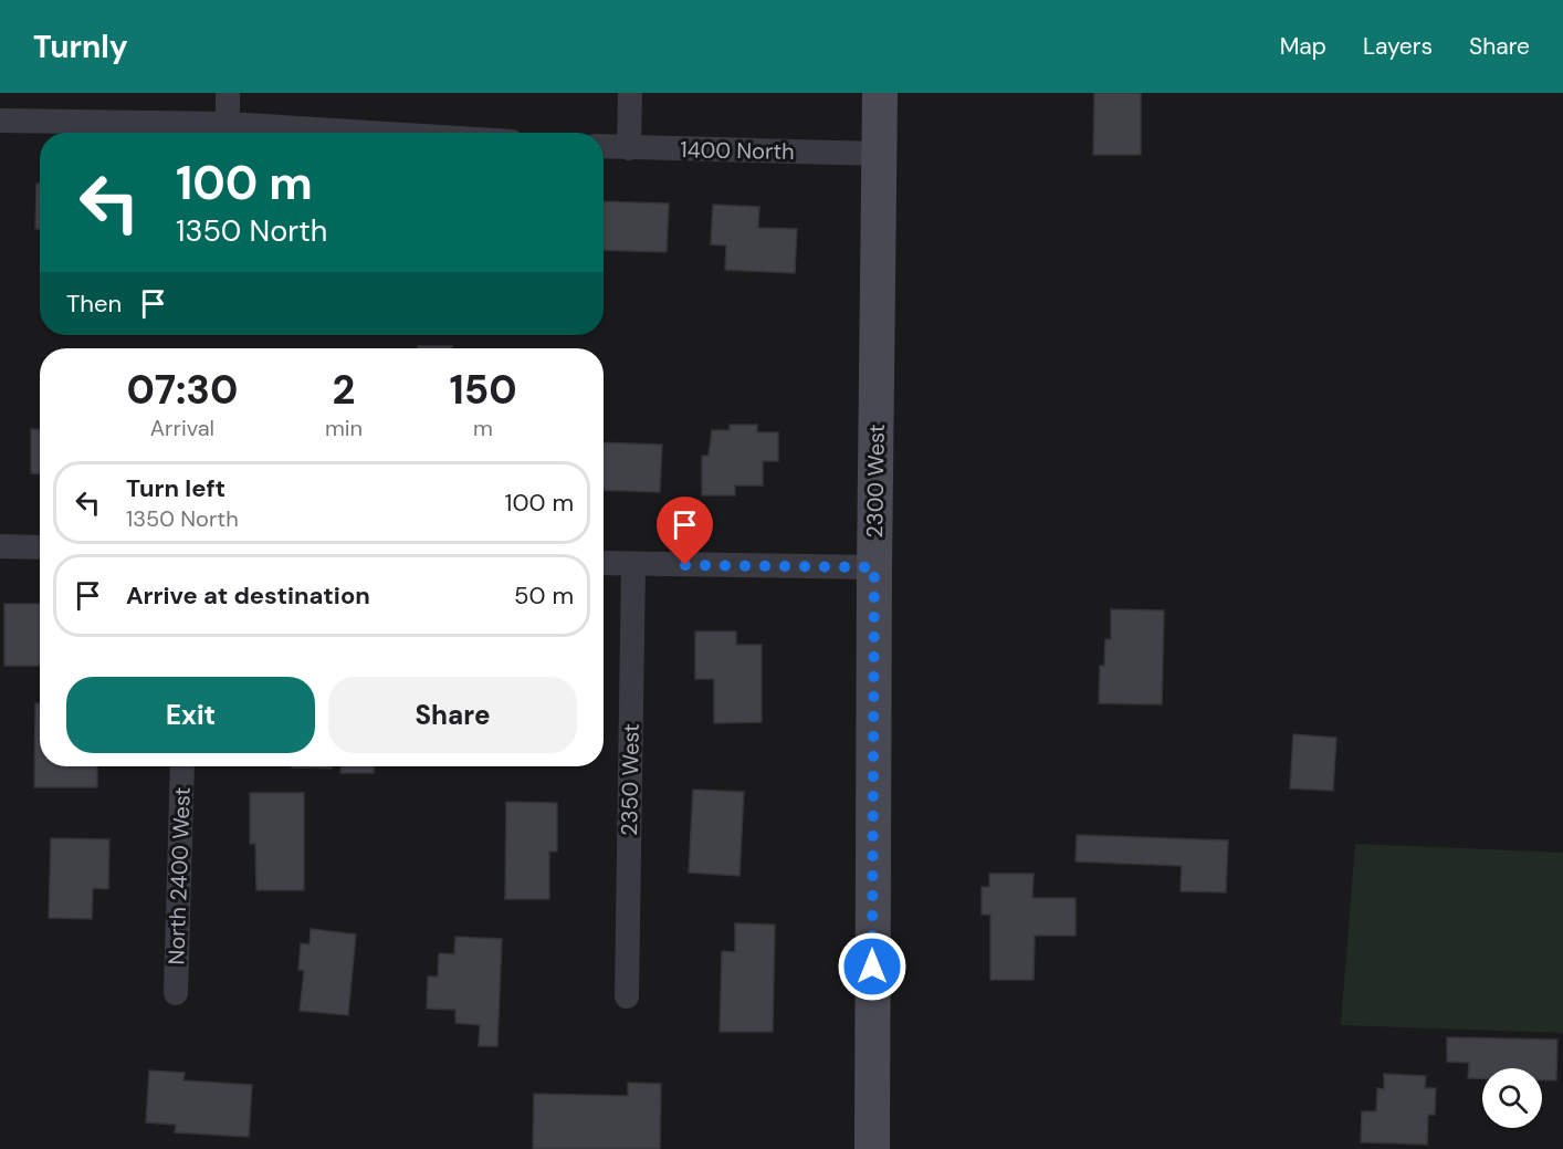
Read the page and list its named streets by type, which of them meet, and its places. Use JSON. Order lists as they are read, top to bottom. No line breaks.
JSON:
{"streets":{"main road":["2300 West"],"street":["1400 North","2350 West","North 2400 West"]},"crossings":[["1400 North","2300 West"]],"page":{"header":"Turnly","nav":["Map","Layers","Share"],"turn":["100 m","1350 North"],"then":"Then","eta":["07:30","Arrival","2","min","150","m"],"list":[{"name":"Turn left","note":"1350 North","value":"100 m"},{"name":"Arrive at destination","value":"50 m"}],"buttons":["Exit","Share"]}}
